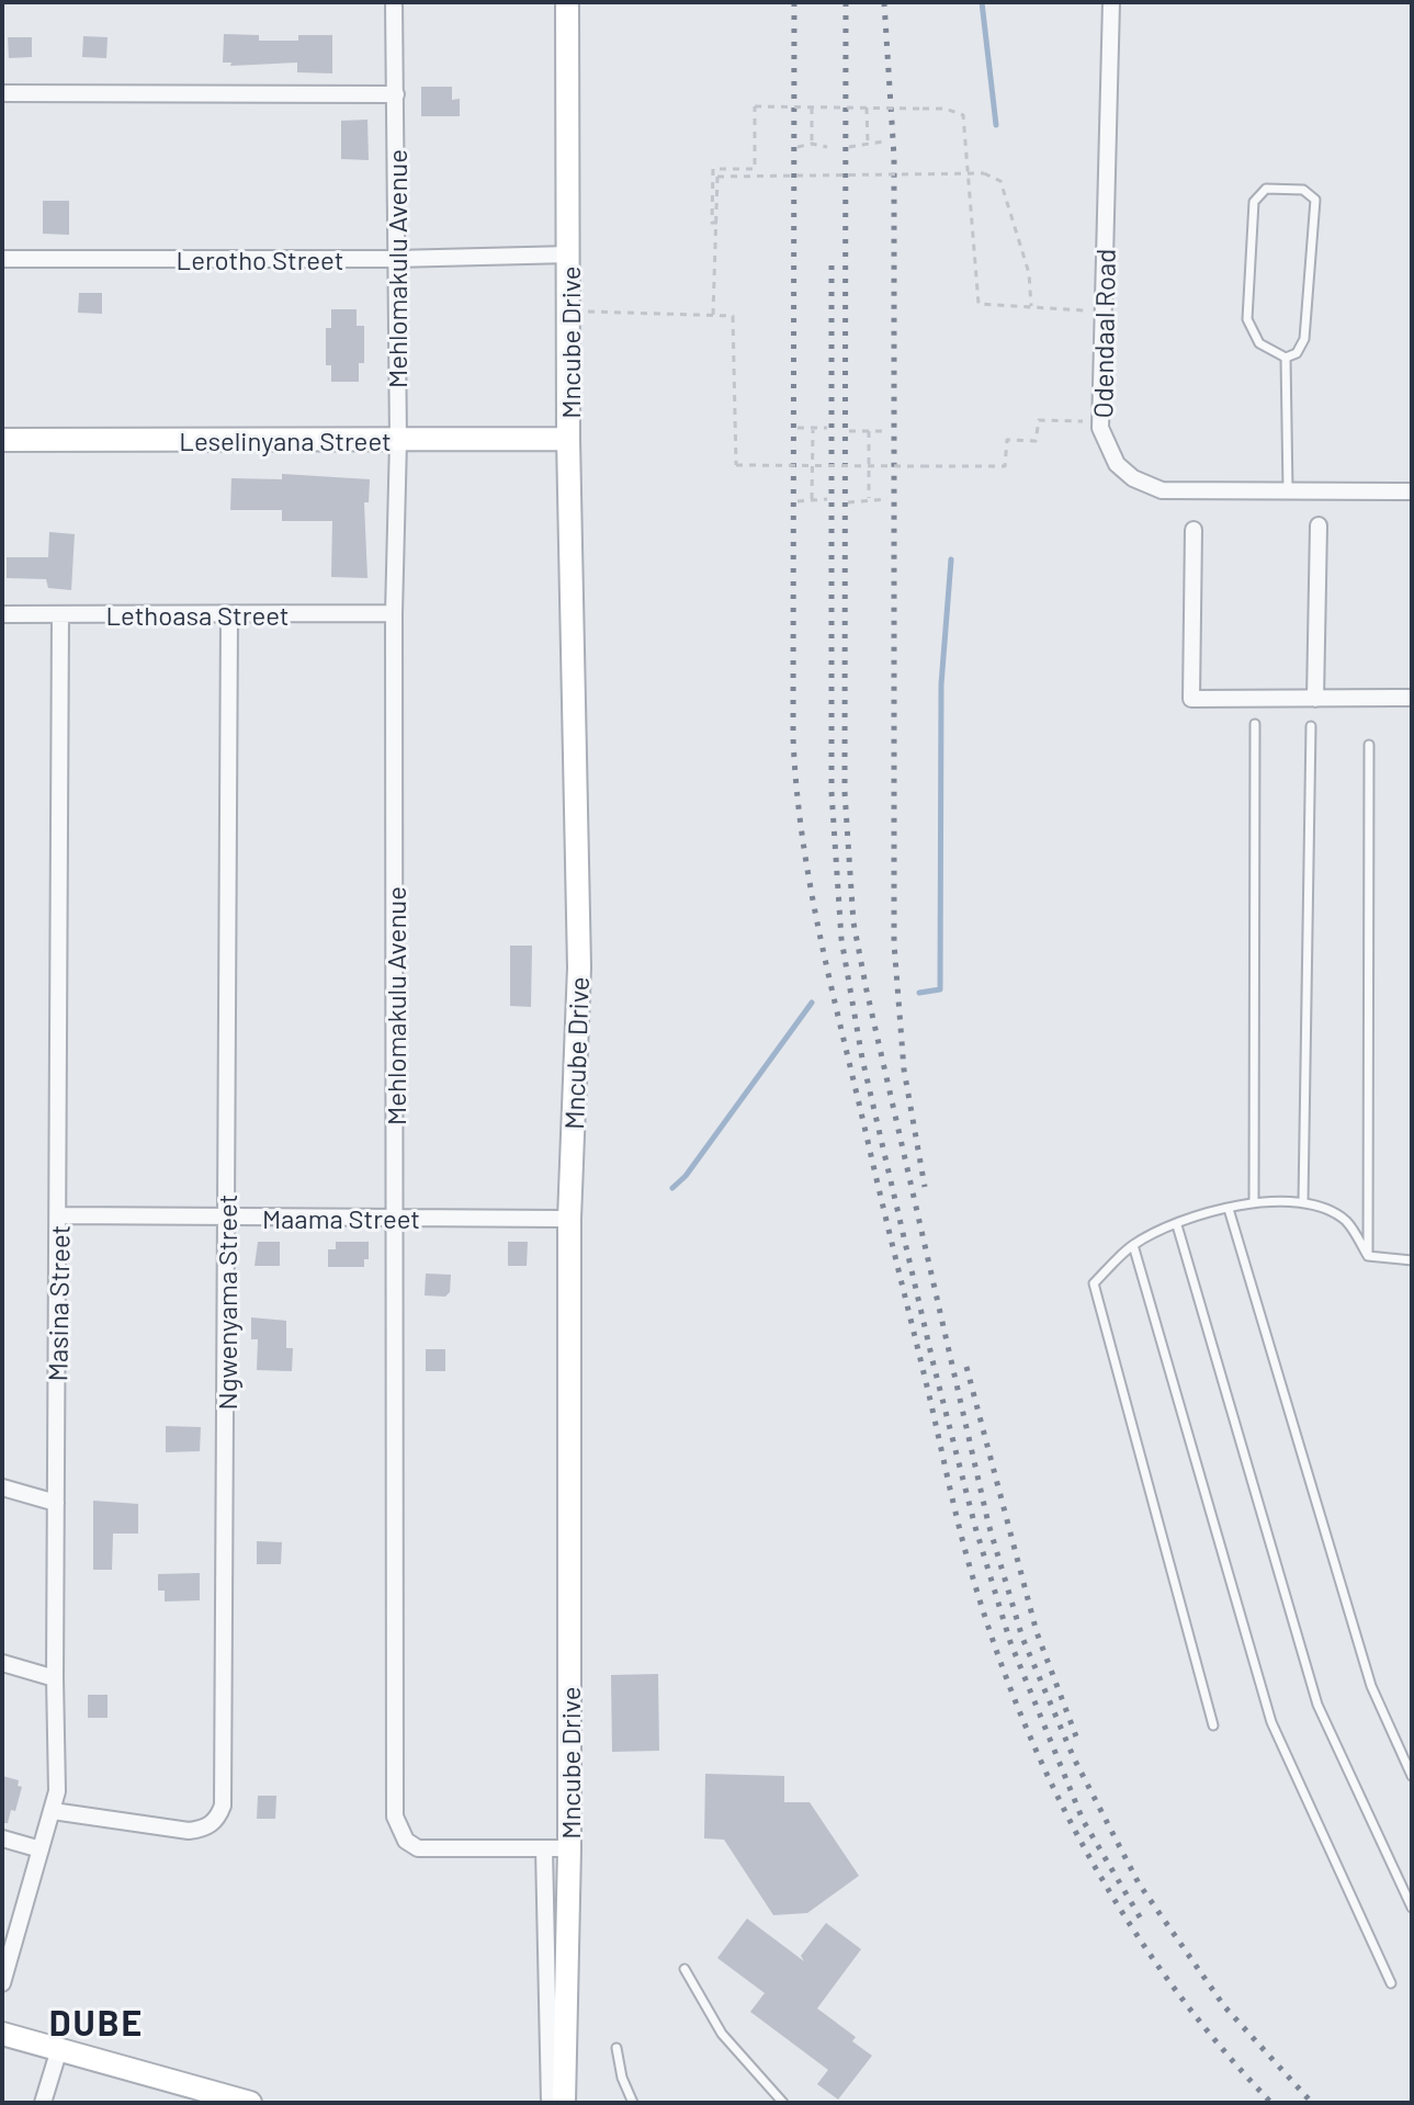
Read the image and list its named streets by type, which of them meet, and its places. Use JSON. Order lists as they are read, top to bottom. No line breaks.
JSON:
{"streets":{"street":["Lerotho Street","Mehlomakulu Avenue","Odendaal Road","Mncube Drive","Leselinyana Street","Lethoasa Street","Maama Street","Ngwenyama Street","Masina Street"]},"crossings":[["Lerotho Street","Mehlomakulu Avenue"],["Lerotho Street","Mncube Drive"],["Mehlomakulu Avenue","Mncube Drive"],["Mehlomakulu Avenue","Leselinyana Street"],["Mehlomakulu Avenue","Lethoasa Street"],["Mehlomakulu Avenue","Maama Street"],["Mncube Drive","Leselinyana Street"],["Mncube Drive","Maama Street"],["Lethoasa Street","Ngwenyama Street"],["Lethoasa Street","Masina Street"],["Maama Street","Ngwenyama Street"],["Maama Street","Masina Street"],["Ngwenyama Street","Masina Street"]],"districts":["DUBE"]}
